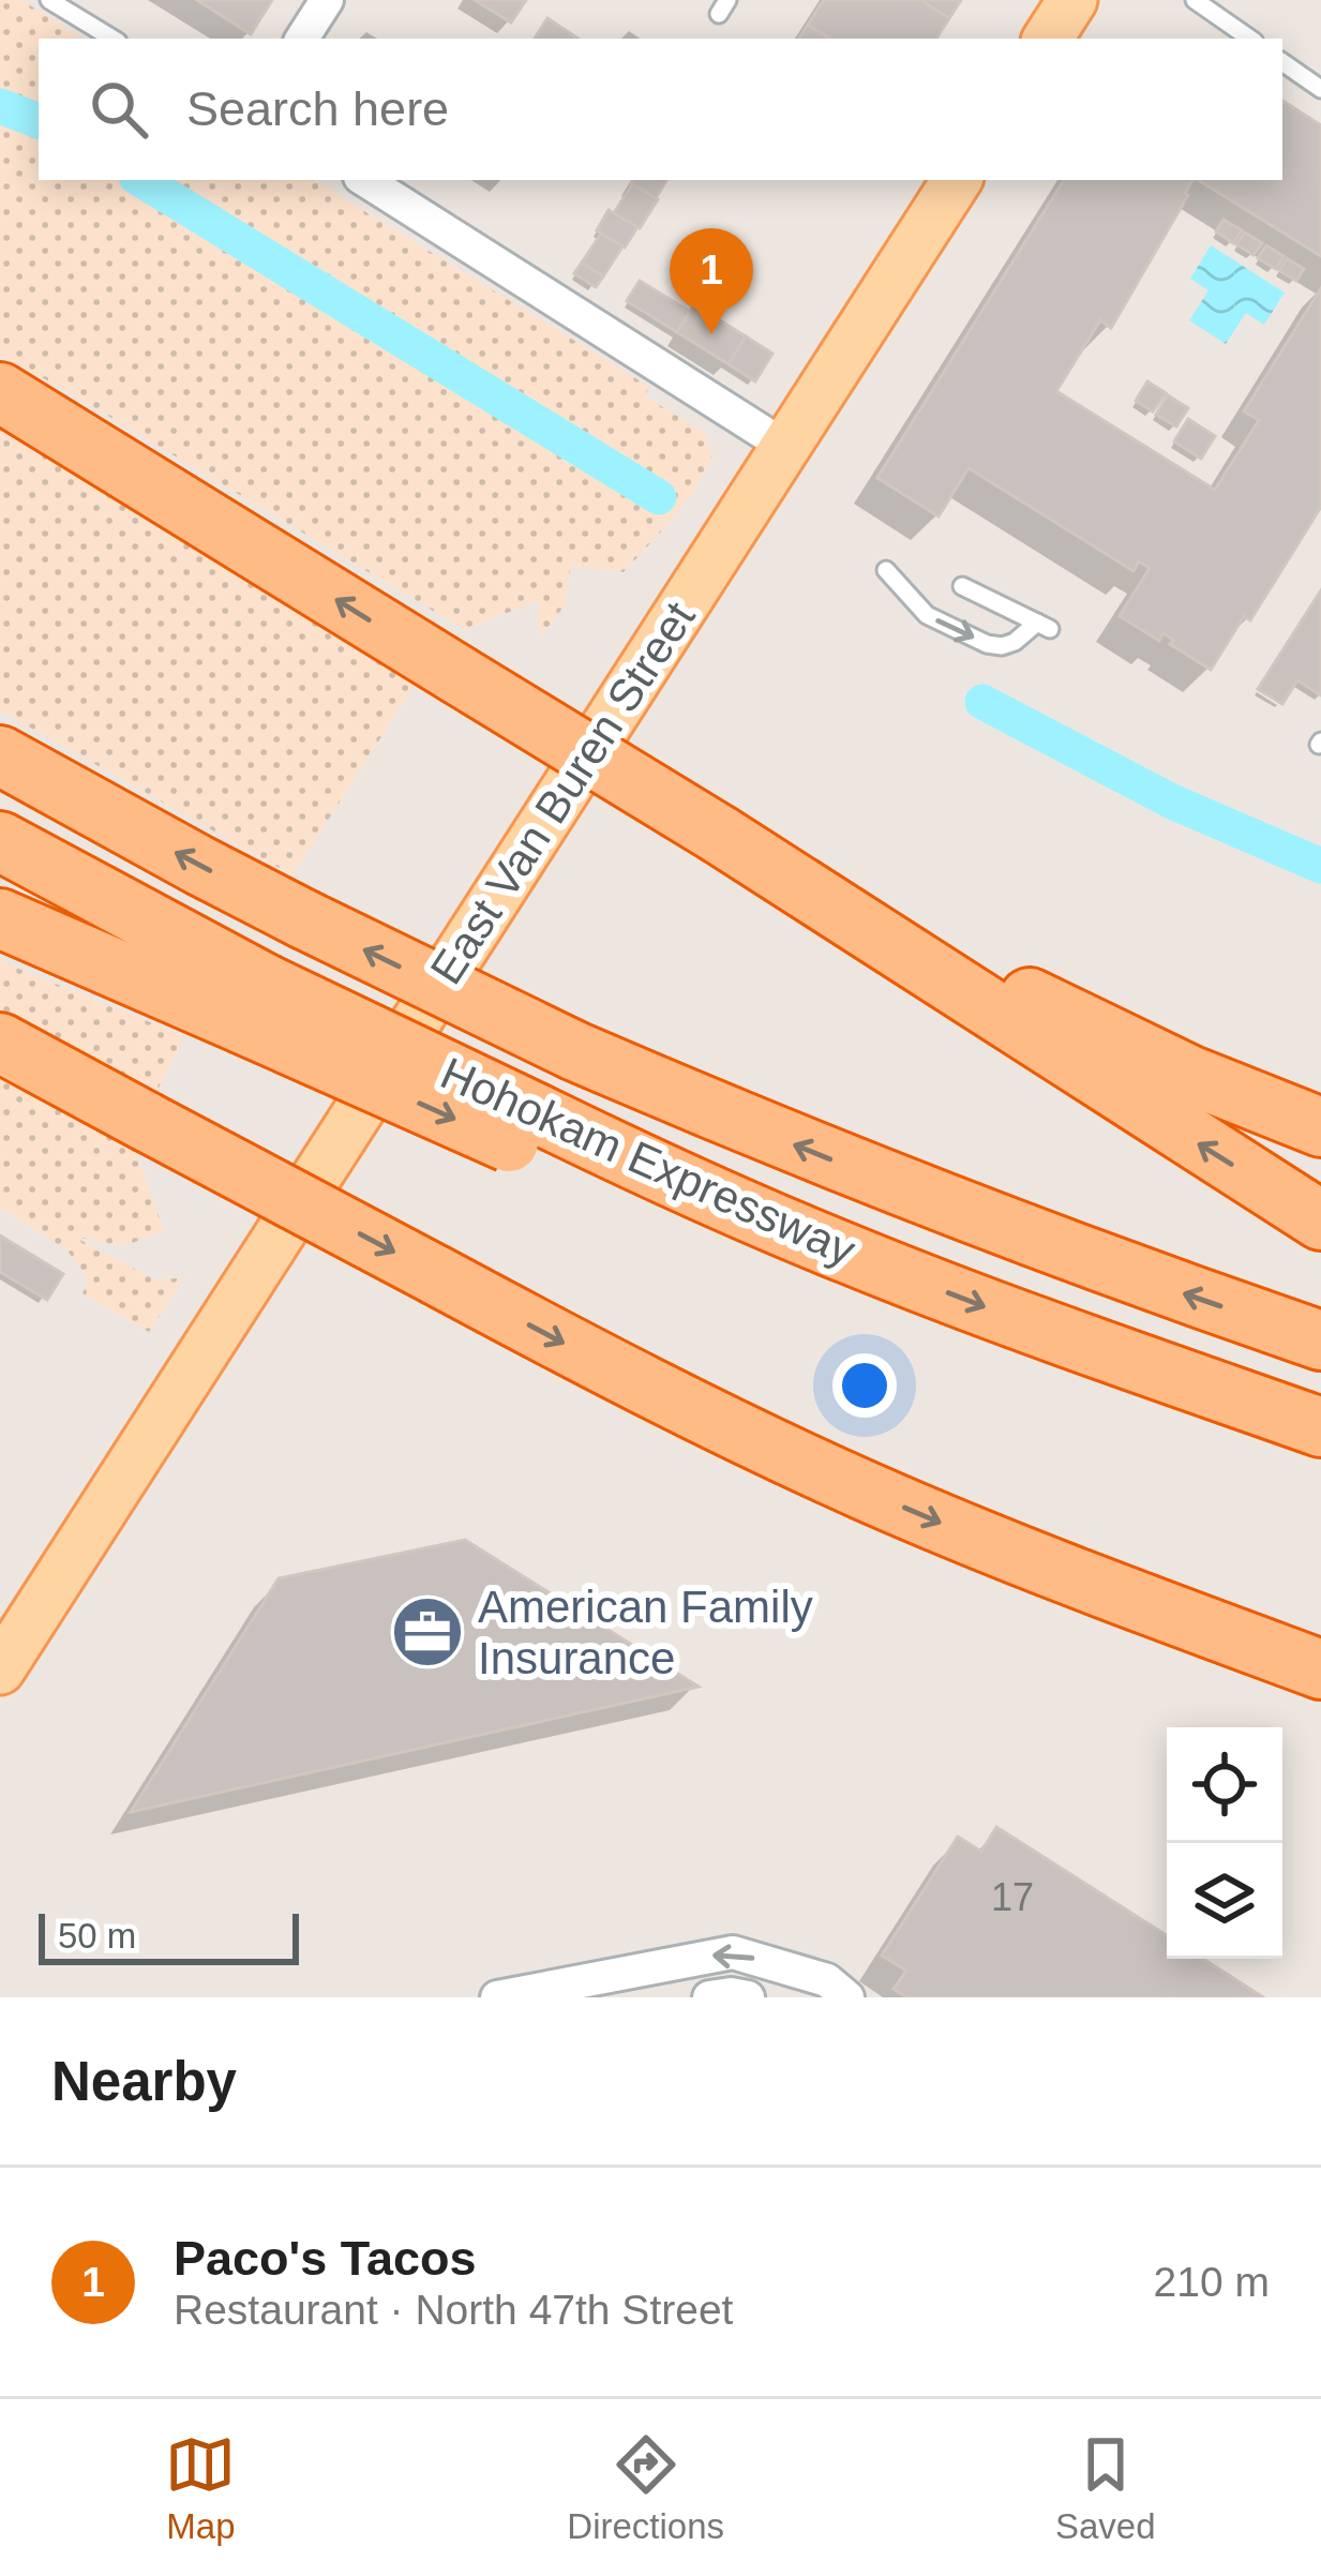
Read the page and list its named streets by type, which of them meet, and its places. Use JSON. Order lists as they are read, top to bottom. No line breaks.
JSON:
{"streets":{"highway":["Hohokam Expressway"],"main road":["East Van Buren Street"]},"places":{"office":["American Family Insurance"]},"house_numbers":["17"],"scale_bar":"50 m","page":{"search":"Search here","pins":"1","scale":"50 m","heading":"Nearby","list":[{"mark":"1","name":"Paco's Tacos","note":"Restaurant · North 47th Street","value":"210 m"}],"nav":["Map","Directions","Saved"]}}
